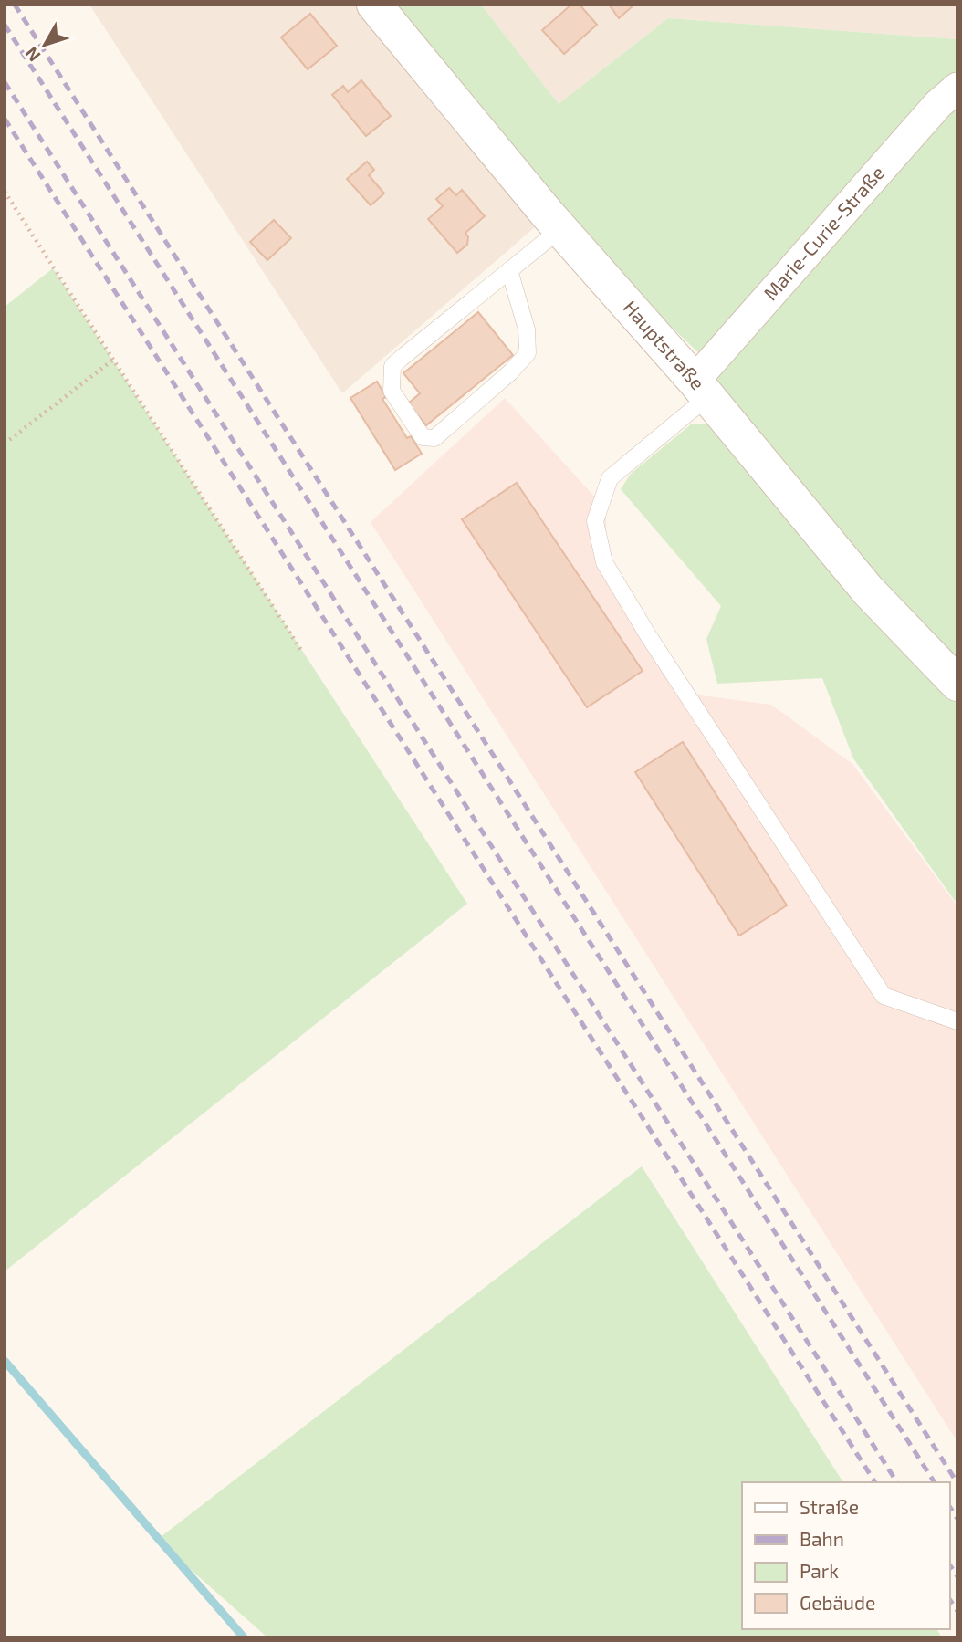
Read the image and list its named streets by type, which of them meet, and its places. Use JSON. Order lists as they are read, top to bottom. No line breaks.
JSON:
{"streets":{"street":["Marie-Curie-Straße","Hauptstraße"]},"crossings":[["Marie-Curie-Straße","Hauptstraße"]],"legend":["Straße","Bahn","Park","Gebäude"],"north":"bottom left"}
